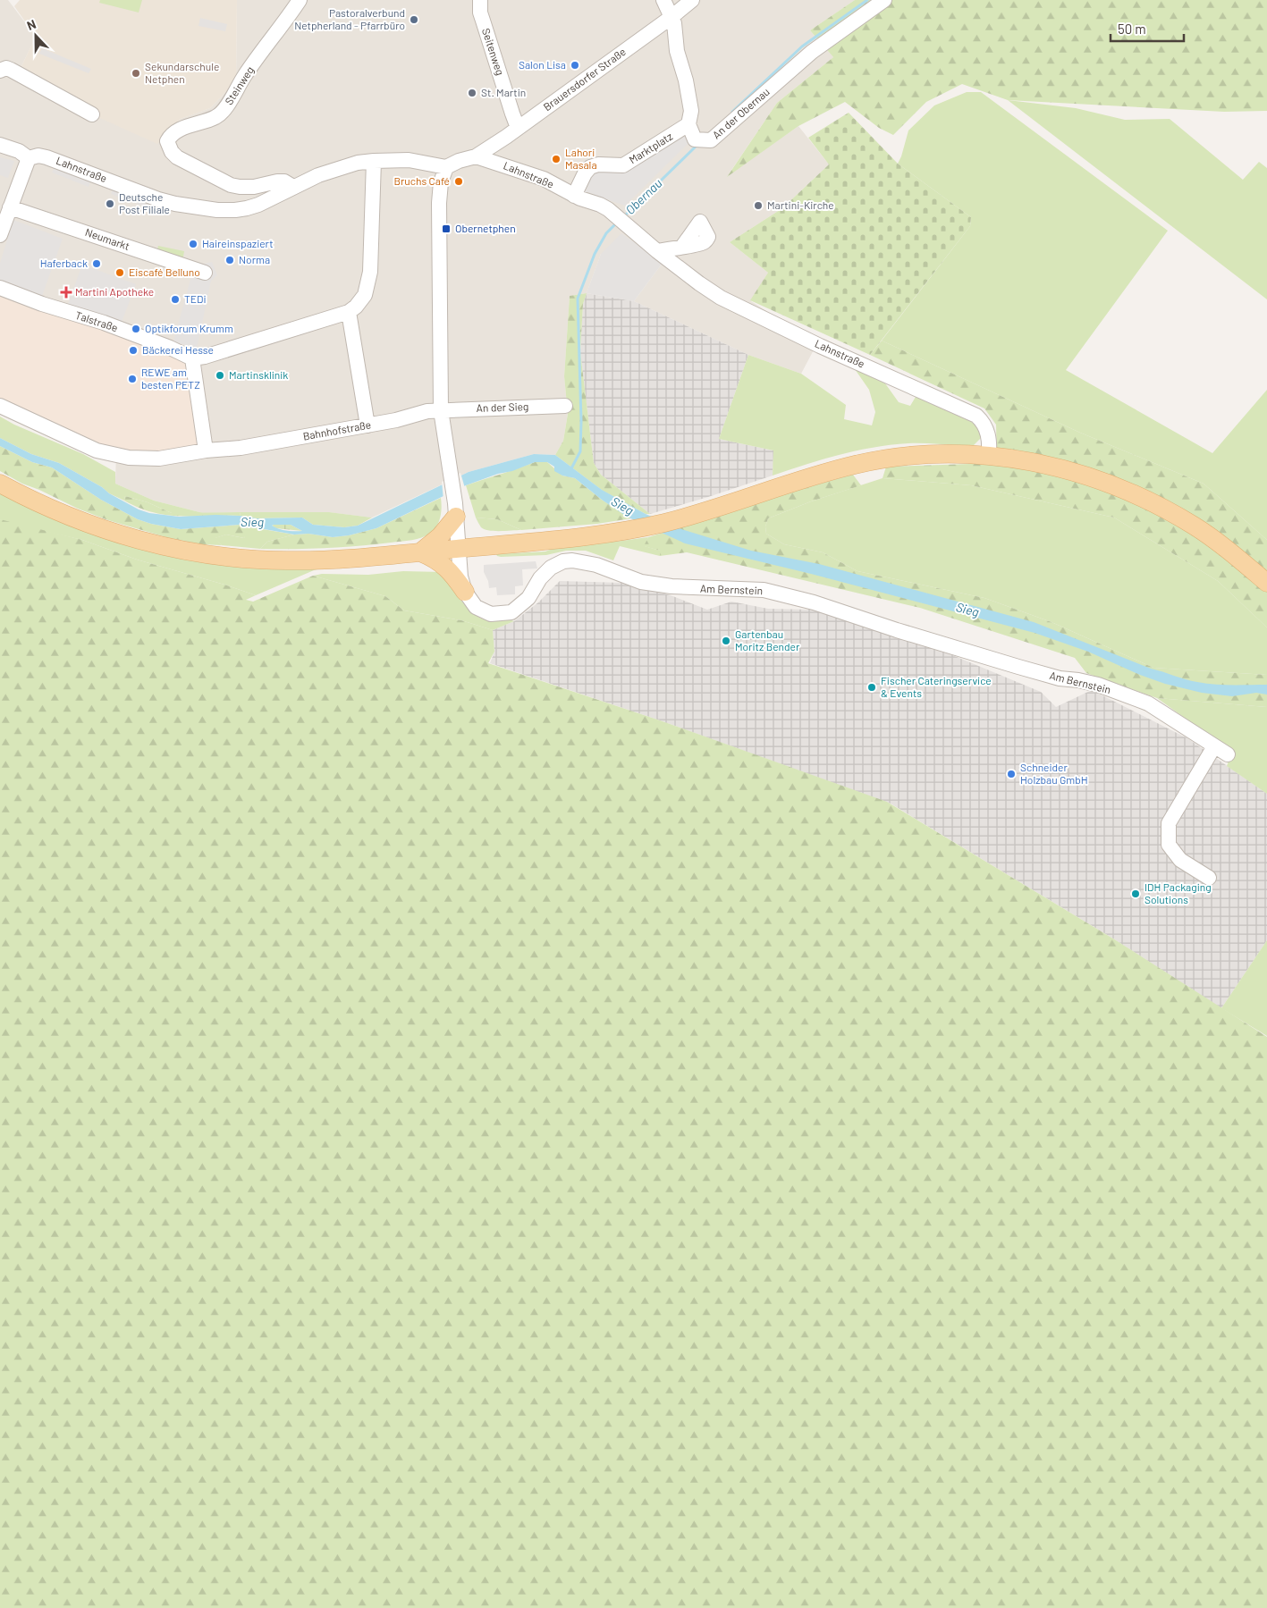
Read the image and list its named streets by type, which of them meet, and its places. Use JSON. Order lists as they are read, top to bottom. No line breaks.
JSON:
{"streets":{"street":["Seitenweg","Brauersdorfer Straße","Steinweg","An der Obernau","Marktplatz","Lahnstraße","Neumarkt","Talstraße","An der Sieg","Bahnhofstraße","Am Bernstein"]},"crossings":[["Seitenweg","Brauersdorfer Straße"],["Brauersdorfer Straße","An der Obernau"],["Brauersdorfer Straße","Lahnstraße"],["Steinweg","Lahnstraße"],["An der Obernau","Marktplatz"],["Marktplatz","Lahnstraße"],["An der Sieg","Bahnhofstraße"],["An der Sieg","Am Bernstein"],["Bahnhofstraße","Am Bernstein"]],"water":["Obernau","Sieg"],"places":{"other":["Pastoralverbund Netpherland - Pfarrbüro","Salon Lisa","Sekundarschule Netphen","St. Martin","Lahori Masala","Bruchs Café","Deutsche Post Filiale","Martini-Kirche","Haireinspaziert","Norma","Haferback","Eiscafé Belluno","TEDi","Optikforum Krumm","Bäckerei Hesse","Martinsklinik","REWE am besten PETZ","Gartenbau Moritz Bender","Fischer Cateringservice & Events","Schneider Holzbau GmbH","IDH Packaging Solutions"],"transit":["Obernetphen"],"health":["Martini Apotheke"]},"scale_bar":"50 m","north":"top"}
